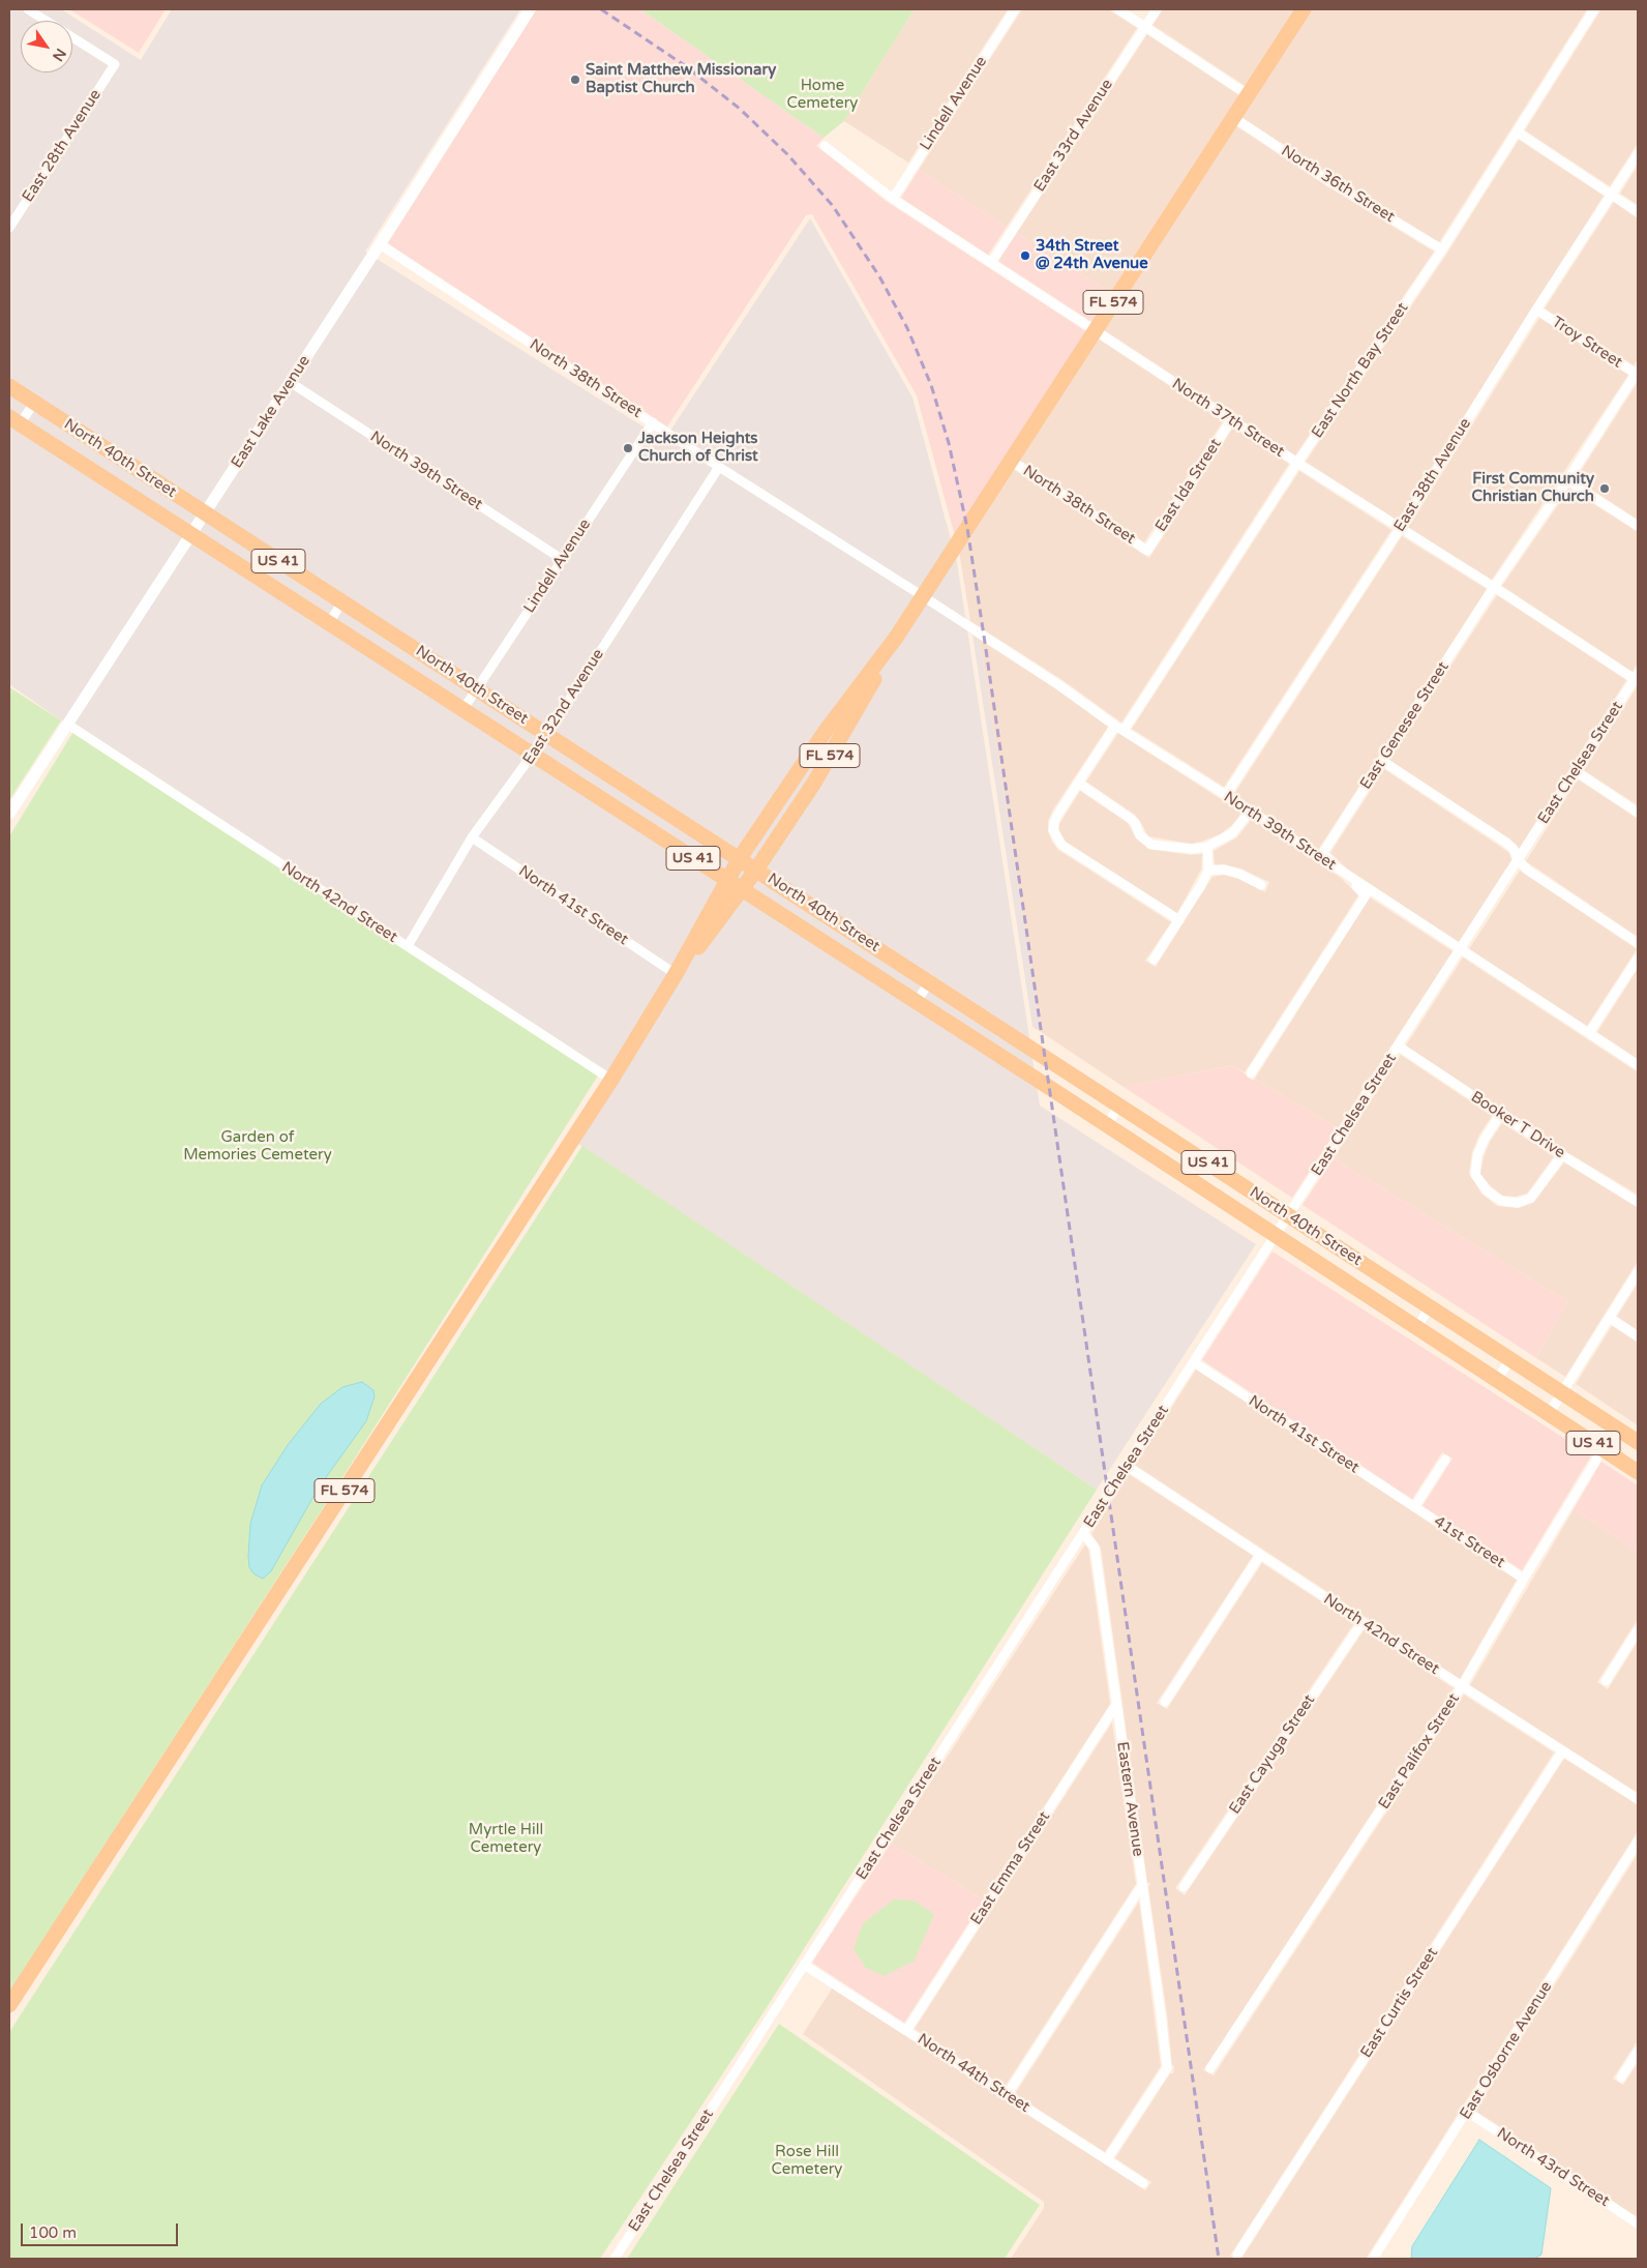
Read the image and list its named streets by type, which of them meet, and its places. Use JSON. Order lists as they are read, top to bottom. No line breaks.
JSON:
{"streets":{"main road":["FL 574","North 40th Street","US 41"],"street":["Lindell Avenue","East 33rd Avenue","East 28th Avenue","North 36th Street","Troy Street","East North Bay Street","North 38th Street","East Lake Avenue","North 37th Street","North 39th Street","East 38th Avenue","East Ida Street","East 32nd Avenue","East Genesee Street","East Chelsea Street","North 42nd Street","North 41st Street","Booker T Drive","41st Street","East Palifox Street","East Cayuga Street","Eastern Avenue","East Emma Street","East Curtis Street","East Osborne Avenue","North 44th Street","North 43rd Street"]},"crossings":[["Lindell Avenue","North 38th Street"],["Lindell Avenue","North 37th Street"],["Lindell Avenue","North 40th Street"],["Lindell Avenue","North 39th Street"],["East 33rd Avenue","North 37th Street"],["North 36th Street","FL 574"],["North 36th Street","East North Bay Street"],["FL 574","North 38th Street"],["FL 574","North 37th Street"],["FL 574","North 40th Street"],["FL 574","North 39th Street"],["FL 574","North 42nd Street"],["FL 574","North 41st Street"],["Troy Street","East 38th Avenue"],["Troy Street","East Genesee Street"],["East North Bay Street","North 37th Street"],["East North Bay Street","North 39th Street"],["North 38th Street","East Lake Avenue"],["North 38th Street","North 39th Street"],["North 38th Street","East Ida Street"],["North 38th Street","East 32nd Avenue"],["East Lake Avenue","North 40th Street"],["East Lake Avenue","North 39th Street"],["East Lake Avenue","North 42nd Street"],["North 37th Street","East 38th Avenue"],["North 37th Street","East Ida Street"],["North 37th Street","East Genesee Street"],["North 37th Street","East Chelsea Street"],["North 40th Street","East 32nd Avenue"],["North 40th Street","East Chelsea Street"],["North 40th Street","East Palifox Street"],["North 39th Street","East 38th Avenue"],["North 39th Street","East Genesee Street"],["North 39th Street","East Chelsea Street"],["East 32nd Avenue","North 42nd Street"],["East 32nd Avenue","North 41st Street"],["East Chelsea Street","North 42nd Street"],["East Chelsea Street","North 41st Street"],["East Chelsea Street","Booker T Drive"],["East Chelsea Street","Eastern Avenue"],["East Chelsea Street","North 44th Street"],["North 42nd Street","East Palifox Street"],["North 42nd Street","East Cayuga Street"],["North 42nd Street","East Curtis Street"],["North 41st Street","41st Street"],["41st Street","East Palifox Street"],["Eastern Avenue","East Emma Street"],["Eastern Avenue","North 44th Street"],["East Emma Street","North 44th Street"],["East Osborne Avenue","North 43rd Street"]],"parks":["Home Cemetery","Garden of Memories Cemetery","Myrtle Hill Cemetery","Rose Hill Cemetery"],"places":["Saint Matthew Missionary Baptist Church","34th Street @ 24th Avenue","Jackson Heights Church of Christ","First Community Christian Church"],"scale_bar":"100 m","north":"bottom right"}
